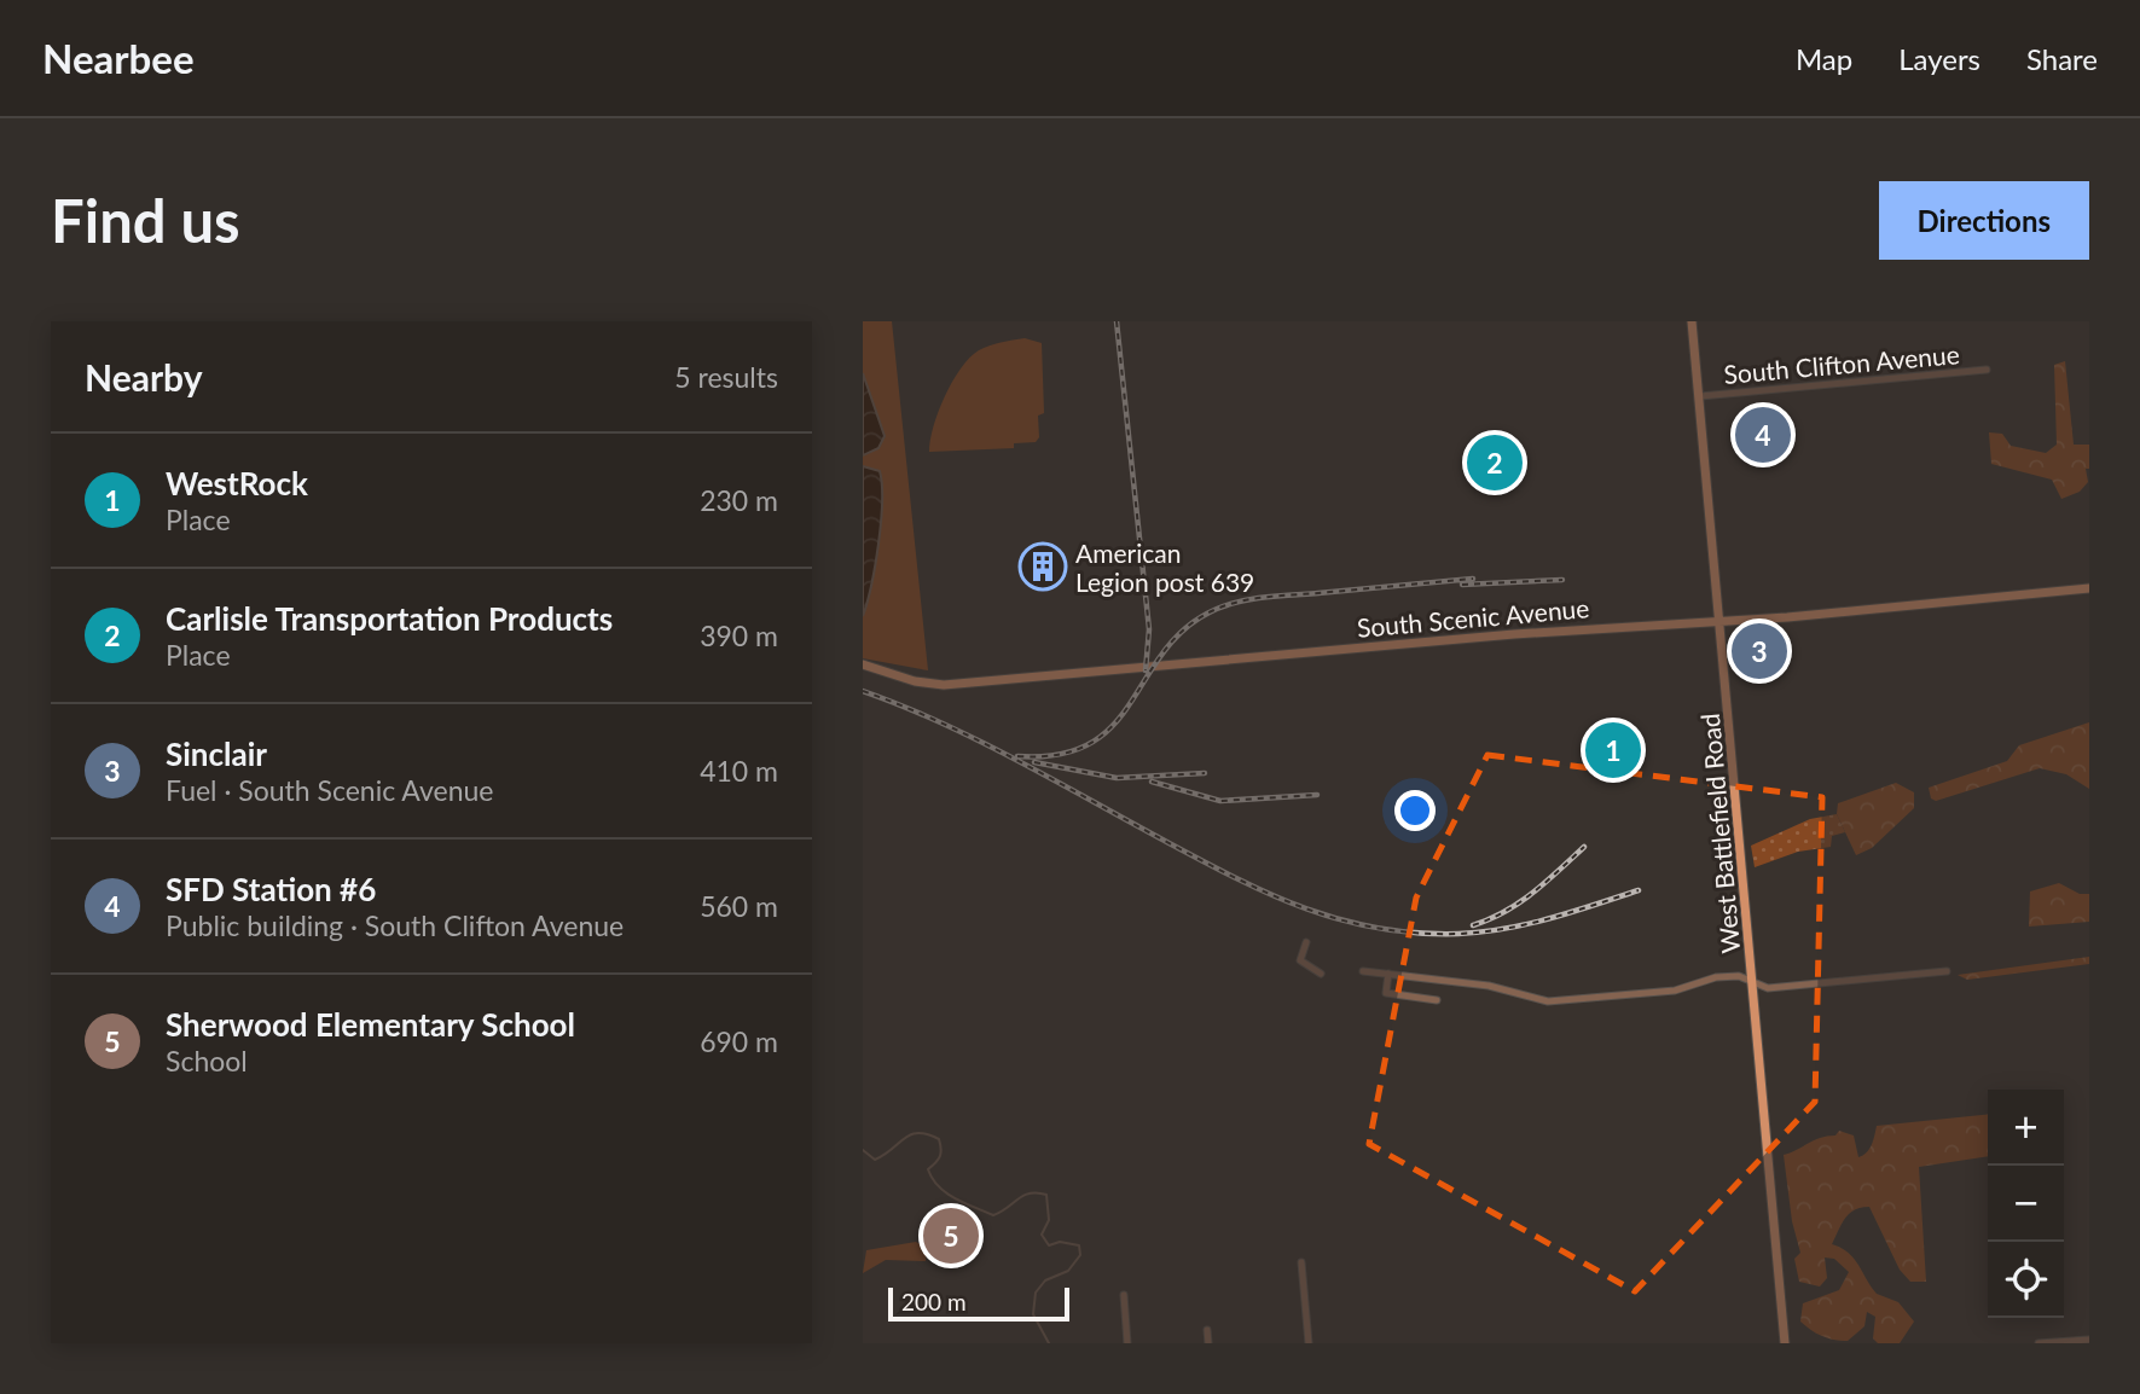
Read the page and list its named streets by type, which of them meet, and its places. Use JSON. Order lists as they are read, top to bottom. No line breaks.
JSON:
{"streets":{"main road":["South Scenic Avenue","West Battlefield Road"],"street":["South Clifton Avenue"]},"crossings":[["South Clifton Avenue","West Battlefield Road"],["South Scenic Avenue","West Battlefield Road"]],"places":{"building":["American Legion post 639"]},"scale_bar":"200 m","page":{"header":"Nearbee","nav":["Map","Layers","Share"],"buttons":"Directions","title":"Find us","heading":["Nearby","5 results"],"pins":["4","2","3","1","5"],"list":[{"mark":"1","name":"WestRock","note":"Place","value":"230 m"},{"mark":"2","name":"Carlisle Transportation Products","note":"Place","value":"390 m"},{"mark":"3","name":"Sinclair","note":"Fuel · South Scenic Avenue","value":"410 m"},{"mark":"4","name":"SFD Station #6","note":"Public building · South Clifton Avenue","value":"560 m"},{"mark":"5","name":"Sherwood Elementary School","note":"School","value":"690 m"}],"map_buttons":["+","−"],"scale":"200 m"}}
